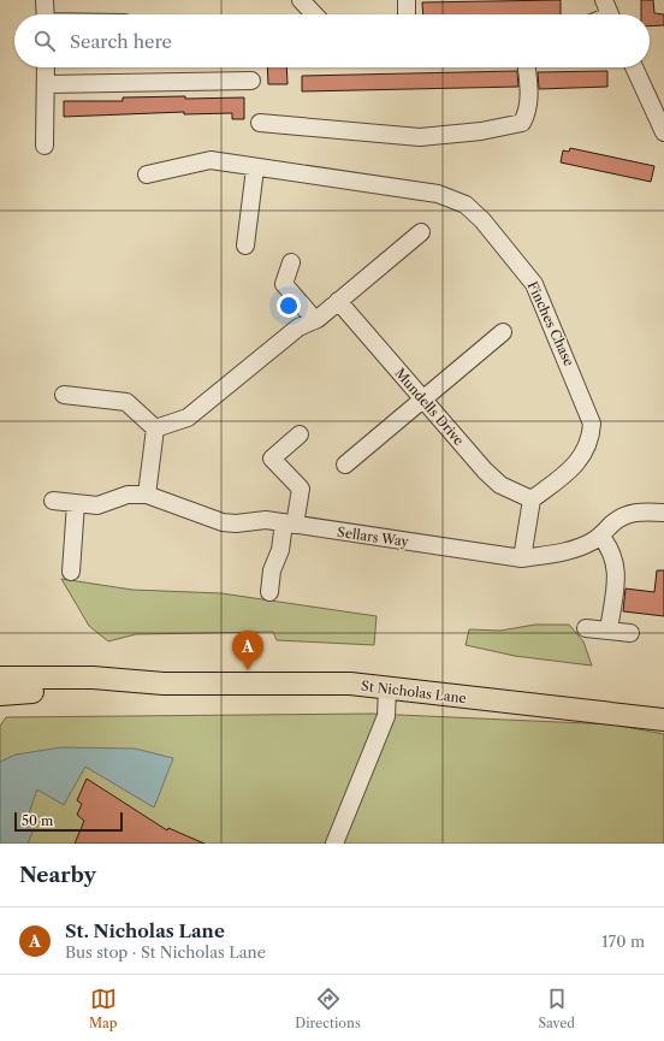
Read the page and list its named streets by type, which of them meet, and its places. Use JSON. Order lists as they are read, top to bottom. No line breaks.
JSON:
{"streets":{"main road":["St Nicholas Lane"],"street":["Finches Chase","Mundells Drive","Sellars Way"]},"crossings":[["Finches Chase","Mundells Drive"]],"scale_bar":"50 m","page":{"search":"Search here","pins":"A","scale":"50 m","heading":"Nearby","list":[{"mark":"A","name":"St. Nicholas Lane","note":"Bus stop · St Nicholas Lane","value":"170 m"}],"nav":["Map","Directions","Saved"]}}
